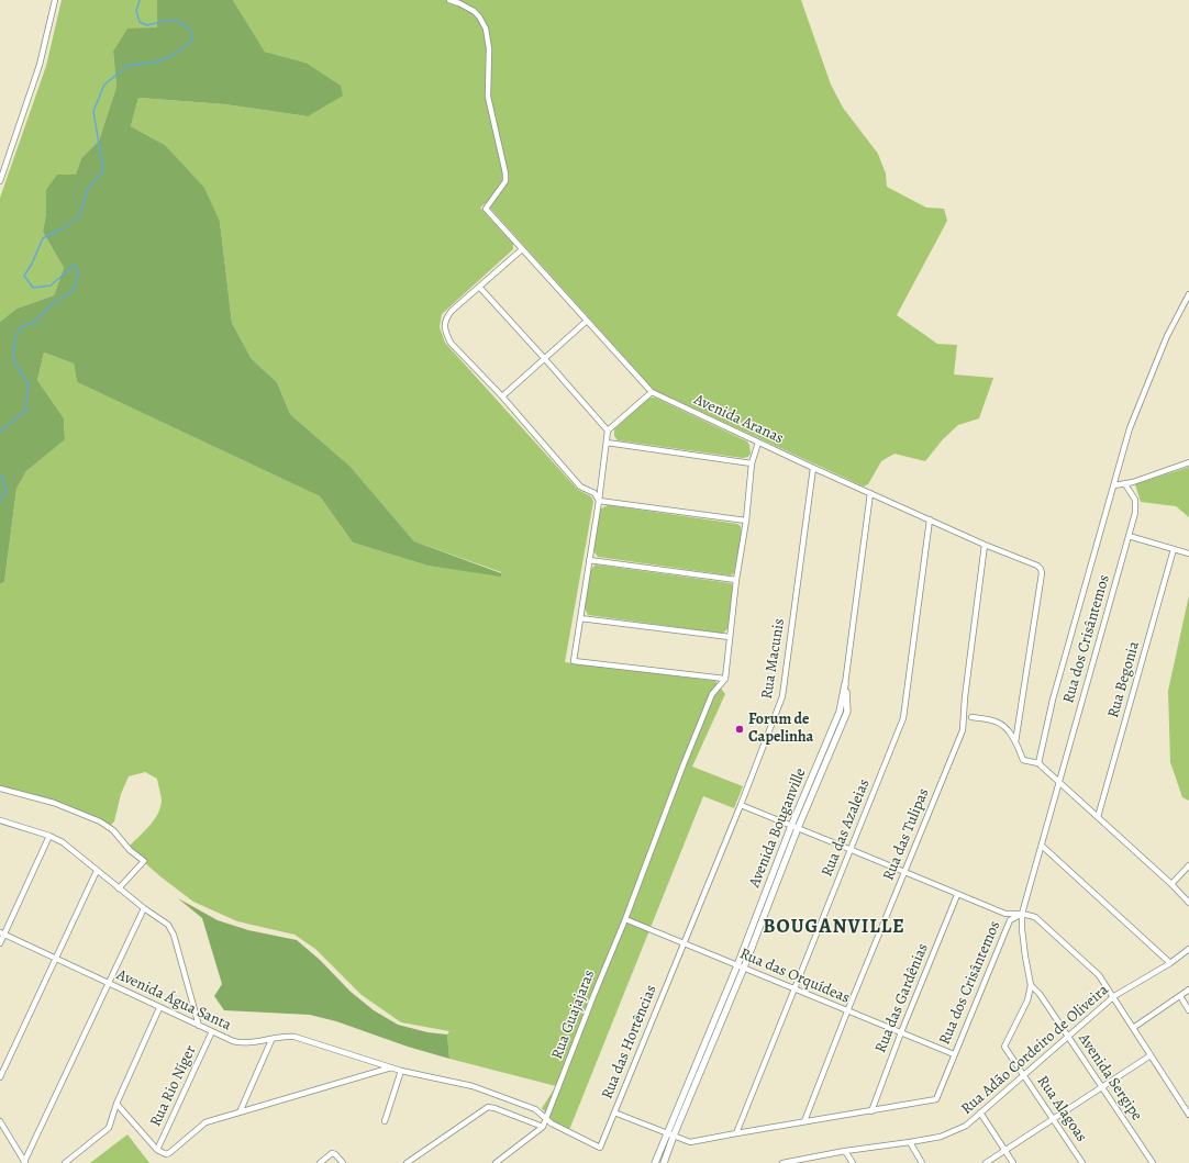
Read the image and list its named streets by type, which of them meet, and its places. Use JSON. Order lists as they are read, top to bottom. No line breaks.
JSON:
{"streets":{"street":["Avenida Aranas","Rua dos Crisântemos","Rua Macunis","Rua Begonia","Avenida Bouganville","Rua das Azaleias","Rua das Tulipas","Rua das Orquídeas","Rua das Gardênias","Avenida Água Santa","Rua Guajajaras","Rua das Hortências","Rua Adão Cordeiro de Oliveira","Avenida Sergipe","Rua Rio Níger","Rua Alagoas"]},"crossings":[["Avenida Aranas","Rua Macunis"],["Avenida Aranas","Rua das Azaleias"],["Avenida Aranas","Rua das Tulipas"],["Rua dos Crisântemos","Avenida Bouganville"],["Rua dos Crisântemos","Rua das Azaleias"],["Rua dos Crisântemos","Rua das Tulipas"],["Rua dos Crisântemos","Rua das Orquídeas"],["Rua dos Crisântemos","Rua das Gardênias"],["Rua dos Crisântemos","Rua das Hortências"],["Rua Macunis","Rua das Orquídeas"],["Rua Macunis","Rua das Hortências"],["Avenida Bouganville","Rua das Orquídeas"],["Rua das Azaleias","Rua das Orquídeas"],["Rua das Tulipas","Rua das Orquídeas"],["Rua das Orquídeas","Rua das Gardênias"],["Rua das Orquídeas","Rua Guajajaras"],["Rua das Orquídeas","Rua das Hortências"],["Avenida Água Santa","Rua Guajajaras"],["Avenida Água Santa","Rua das Hortências"],["Avenida Água Santa","Rua Rio Níger"],["Rua Adão Cordeiro de Oliveira","Avenida Sergipe"],["Rua Adão Cordeiro de Oliveira","Rua Alagoas"],["Avenida Sergipe","Rua Alagoas"]],"districts":["BOUGANVILLE"],"places":["Forum de Capelinha"]}
